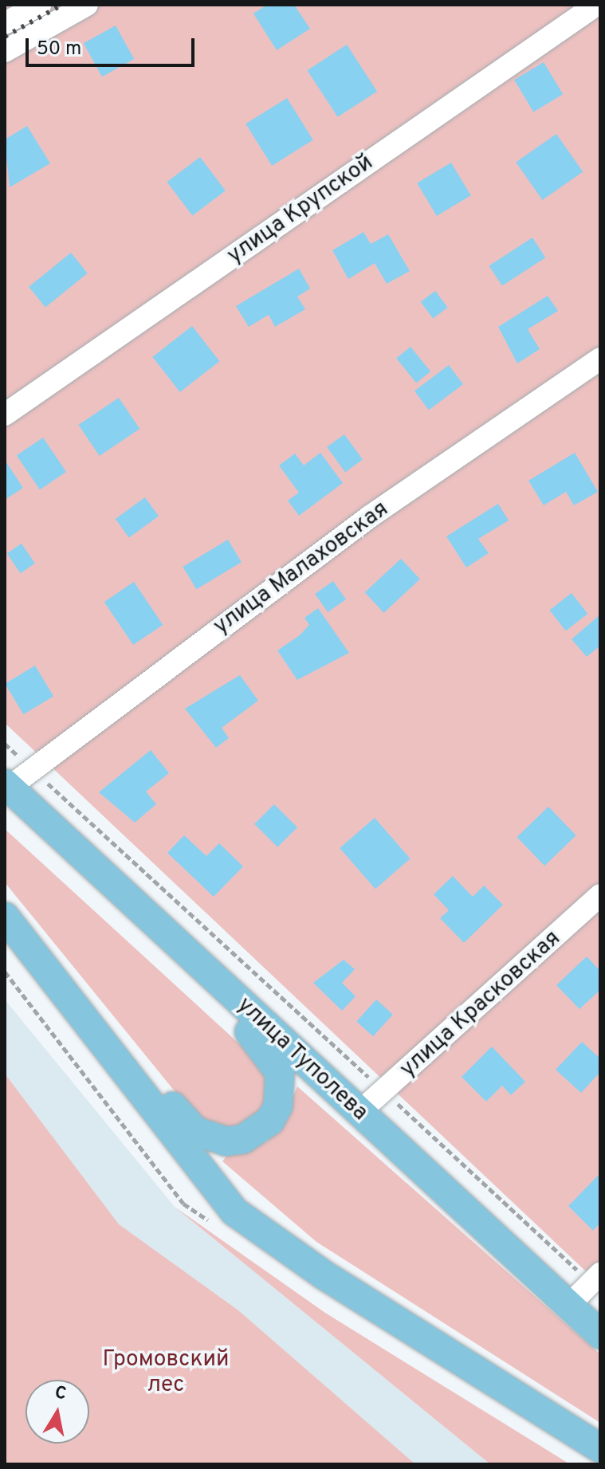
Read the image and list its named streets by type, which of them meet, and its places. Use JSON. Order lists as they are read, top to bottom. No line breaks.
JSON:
{"streets":{"main road":["улица Туполева"],"street":["улица Крупской","улица Малаховская","улица Красковская"]},"crossings":[["улица Малаховская","улица Туполева"],["улица Красковская","улица Туполева"]],"parks":["Громовский лес"],"scale_bar":"50 m","north":"top"}
